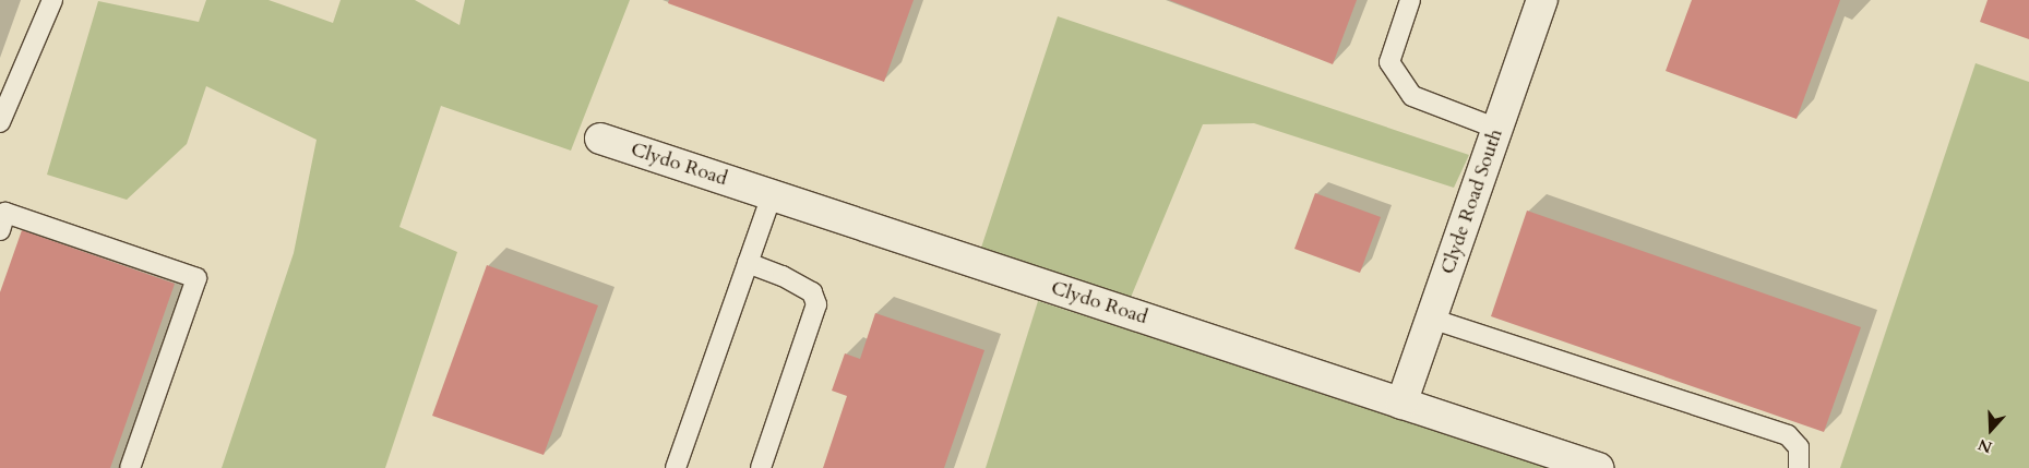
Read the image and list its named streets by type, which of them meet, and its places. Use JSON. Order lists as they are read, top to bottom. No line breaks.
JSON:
{"streets":{"street":["Clydo Road","Clyde Road South"]},"crossings":[["Clydo Road","Clyde Road South"]],"north":"bottom"}
